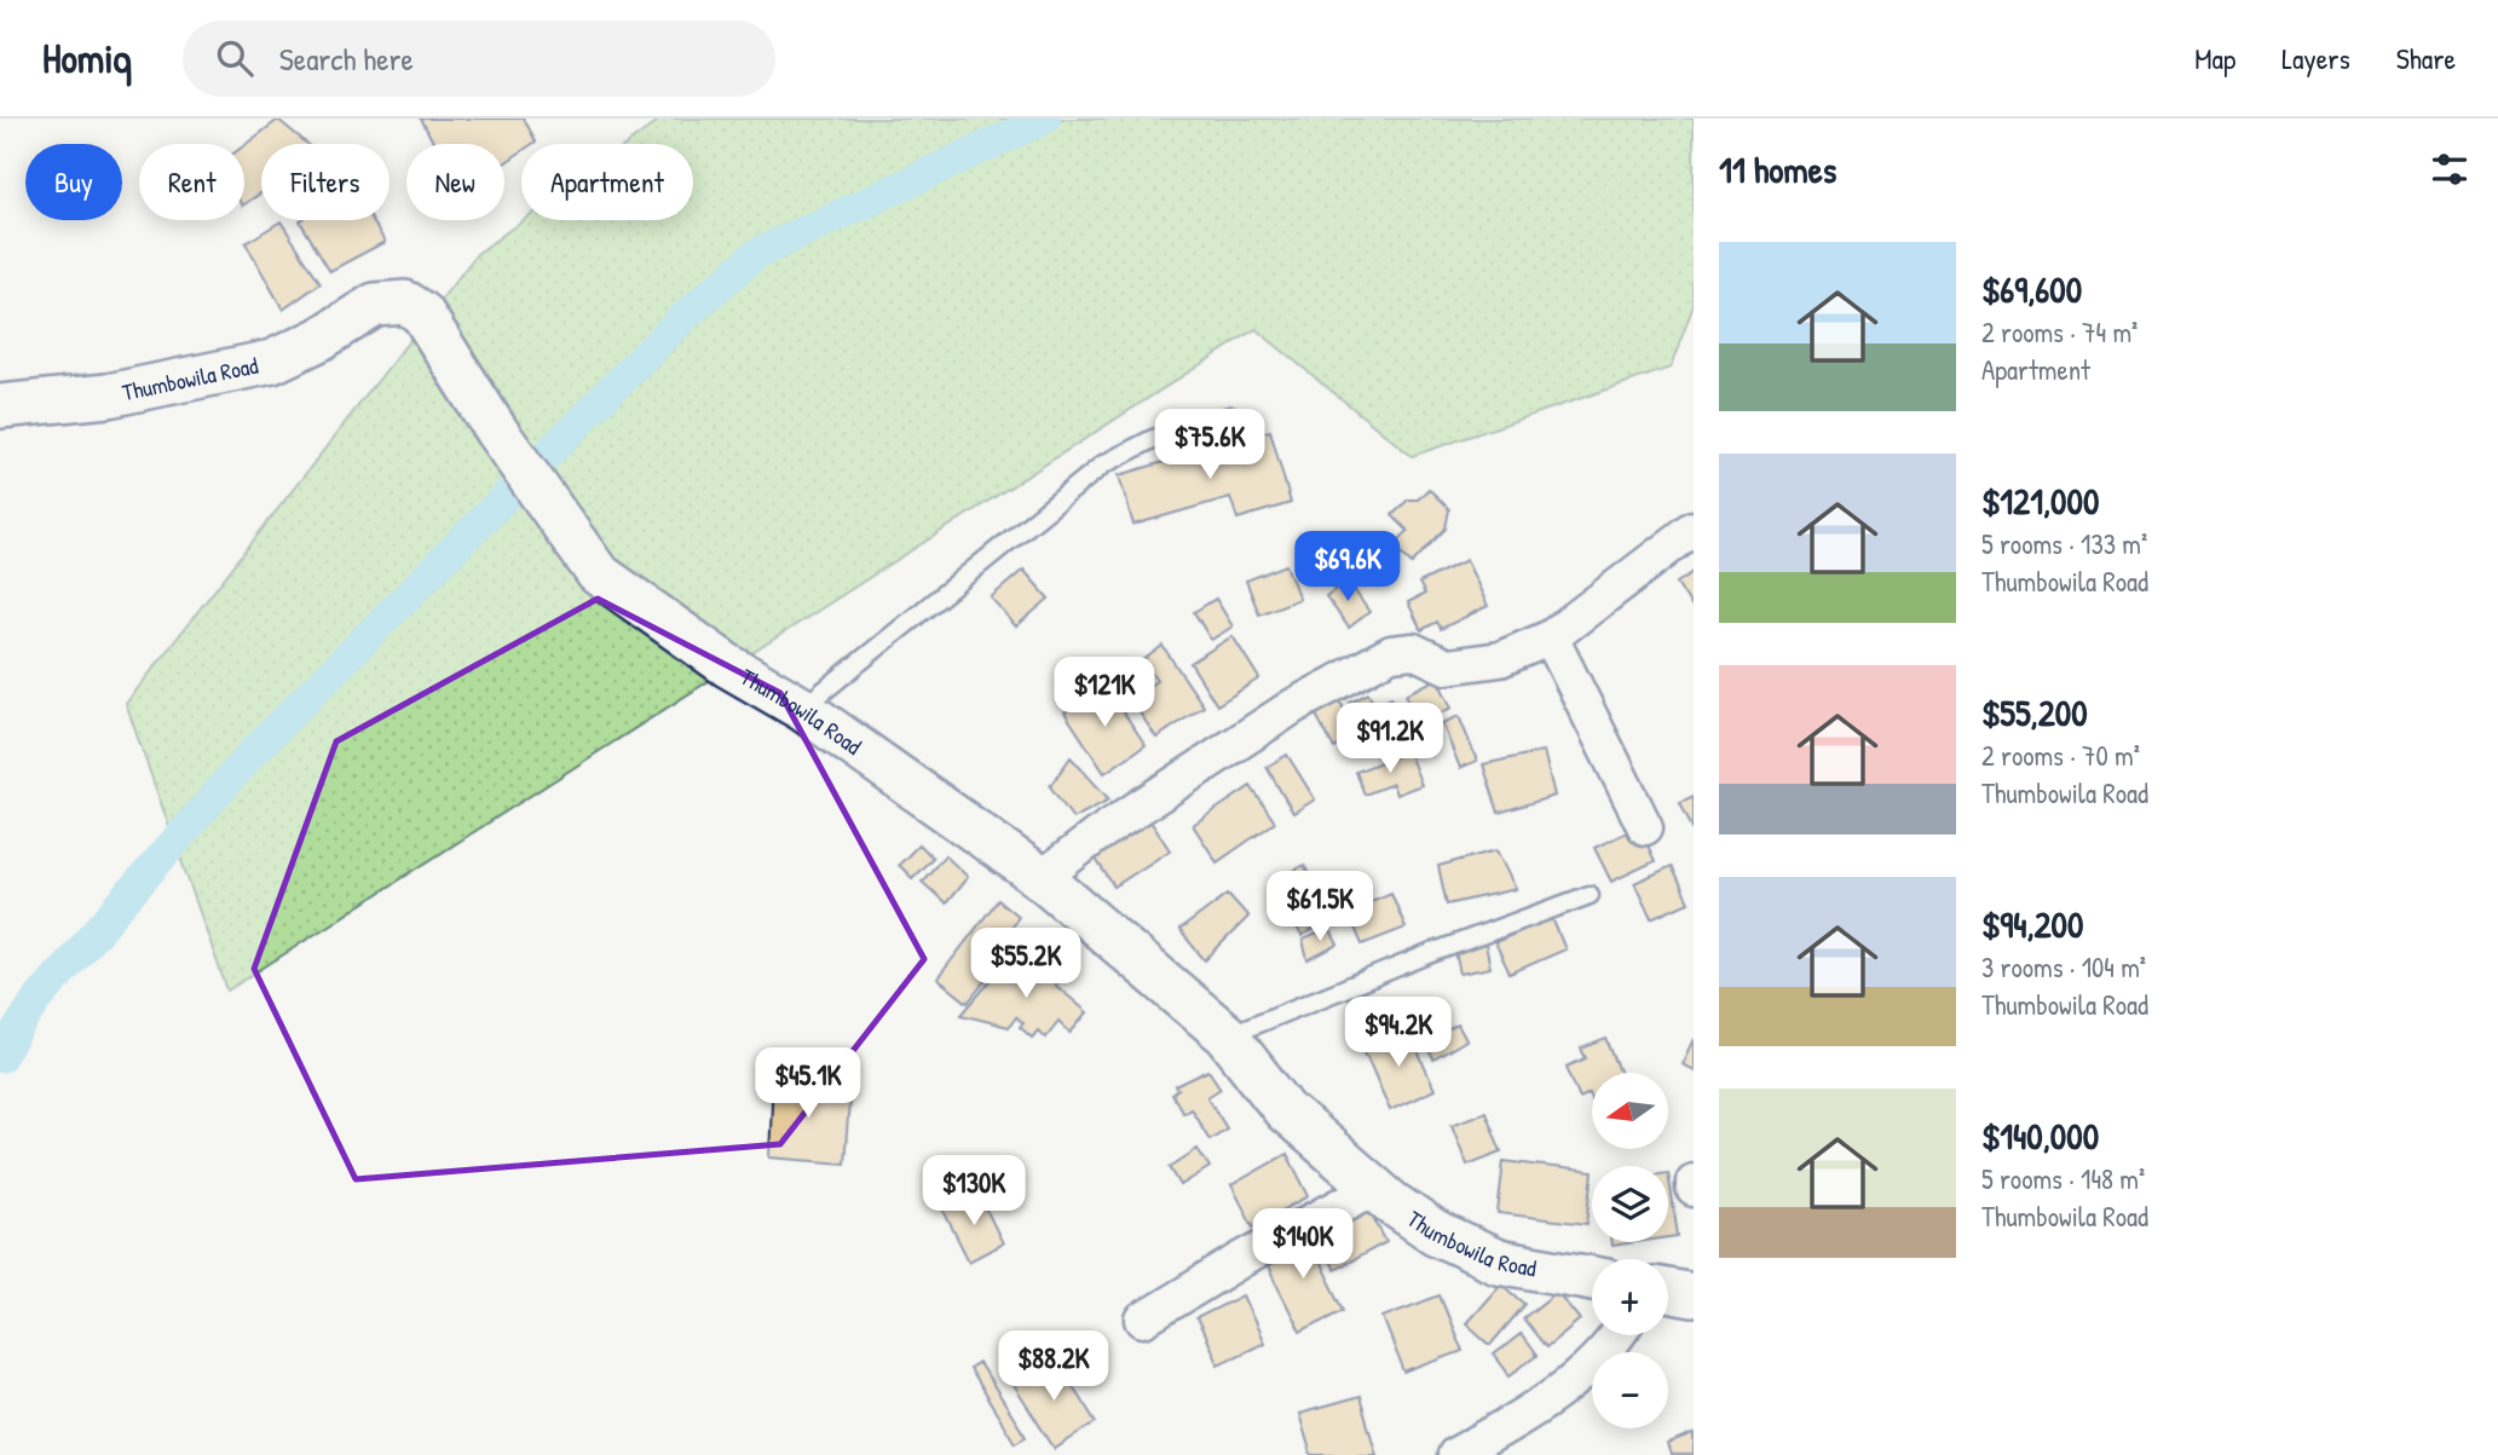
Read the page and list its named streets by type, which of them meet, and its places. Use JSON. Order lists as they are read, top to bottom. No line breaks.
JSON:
{"streets":{"street":["Thumbowila Road"]},"north":"left","page":{"header":"Homiq","search":"Search here","nav":["Map","Layers","Share"],"heading":"11 homes","chip":["Buy","Rent","Filters","New","Apartment"],"list":[{"name":"$69,600","note":"2 rooms · 74 m² · Apartment"},{"name":"$121,000","note":"5 rooms · 133 m² · Thumbowila Road"},{"name":"$55,200","note":"2 rooms · 70 m² · Thumbowila Road"},{"name":"$94,200","note":"3 rooms · 104 m² · Thumbowila Road"},{"name":"$140,000","note":"5 rooms · 148 m² · Thumbowila Road"}],"price":["$75.6K","$69.6K","$121K","$91.2K","$61.5K","$55.2K","$94.2K","$45.1K","$130K","$140K","$88.2K"],"map_buttons":["+","−"]}}
